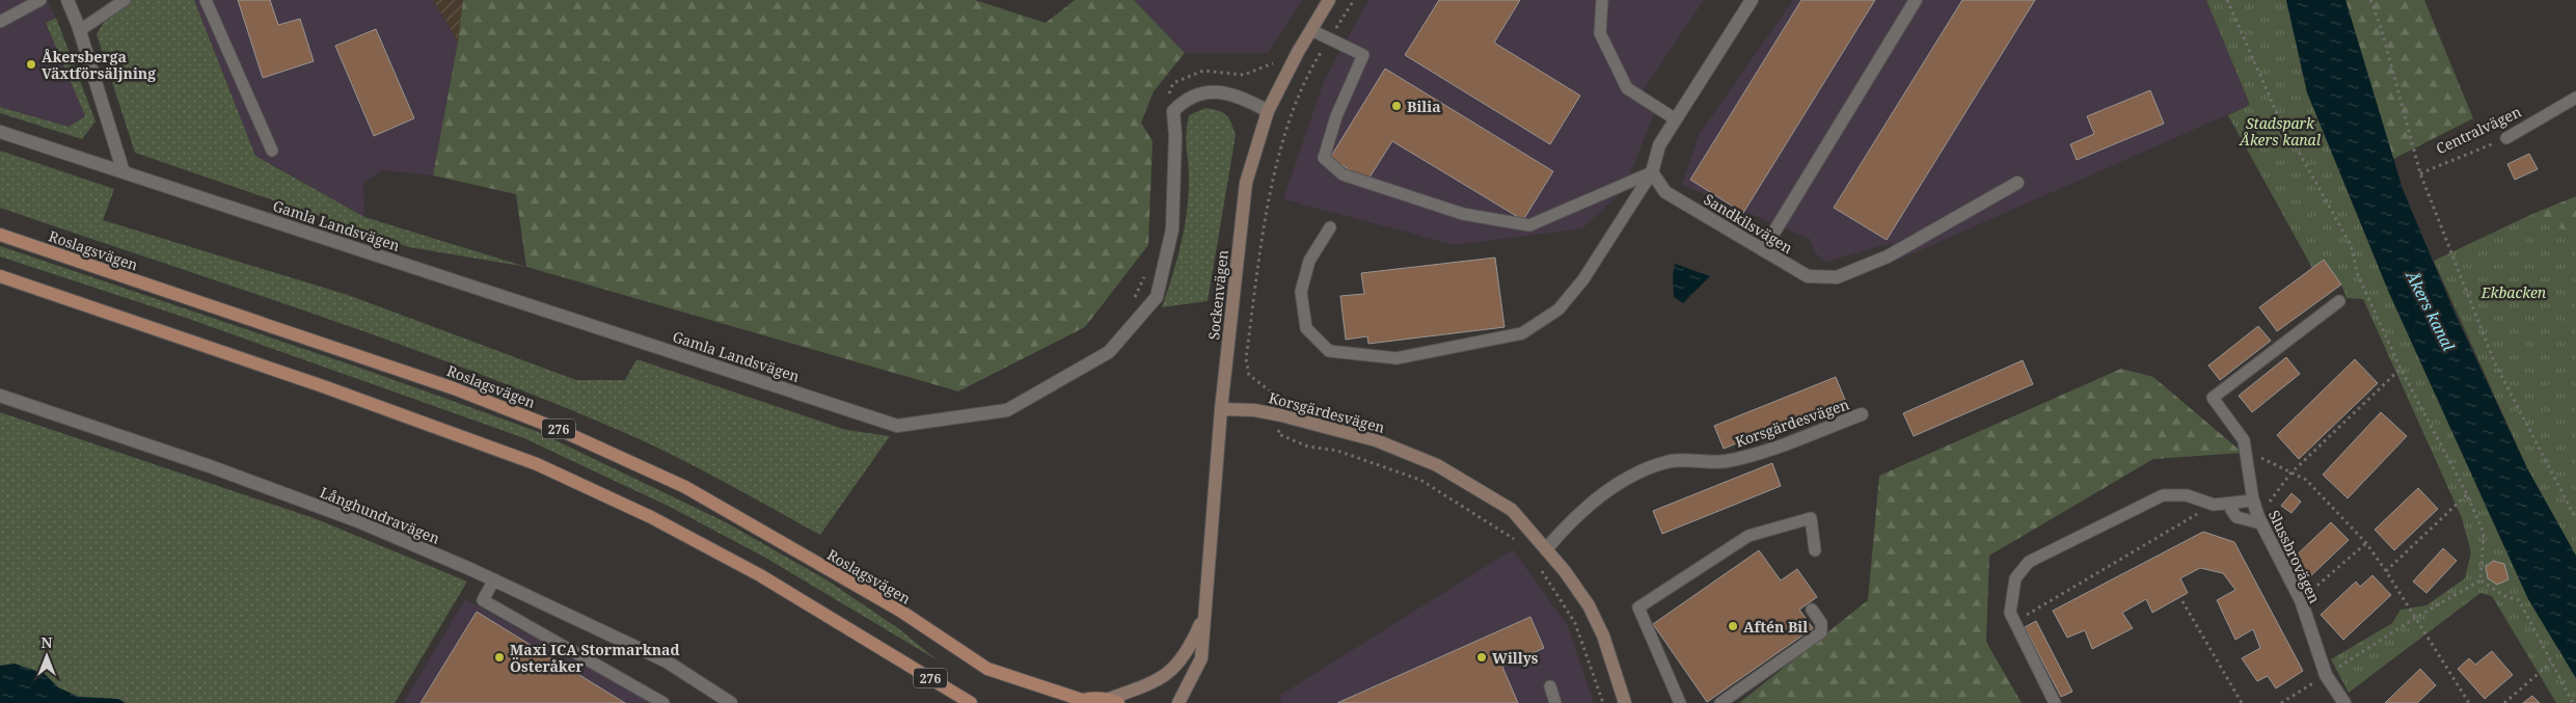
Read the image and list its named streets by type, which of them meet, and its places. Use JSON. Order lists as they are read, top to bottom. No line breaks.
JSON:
{"streets":{"main road":["Roslagsvägen","276"],"street":["Sandkilsvägen","Gamla Landsvägen","Sockenvägen","Korsgärdesvägen","Långhundravägen","Slussbrovägen"],"lane":["Centralvägen"]},"crossings":[["Gamla Landsvägen","Sockenvägen"],["Sockenvägen","Korsgärdesvägen"]],"water":["Åkers kanal"],"parks":["Stadspark Åkers kanal","Ekbacken"],"places":["Åkersberga Växtförsäljning","Bilia","Aftén Bil","Maxi ICA Stormarknad Österåker","Willys"],"north":"top"}
